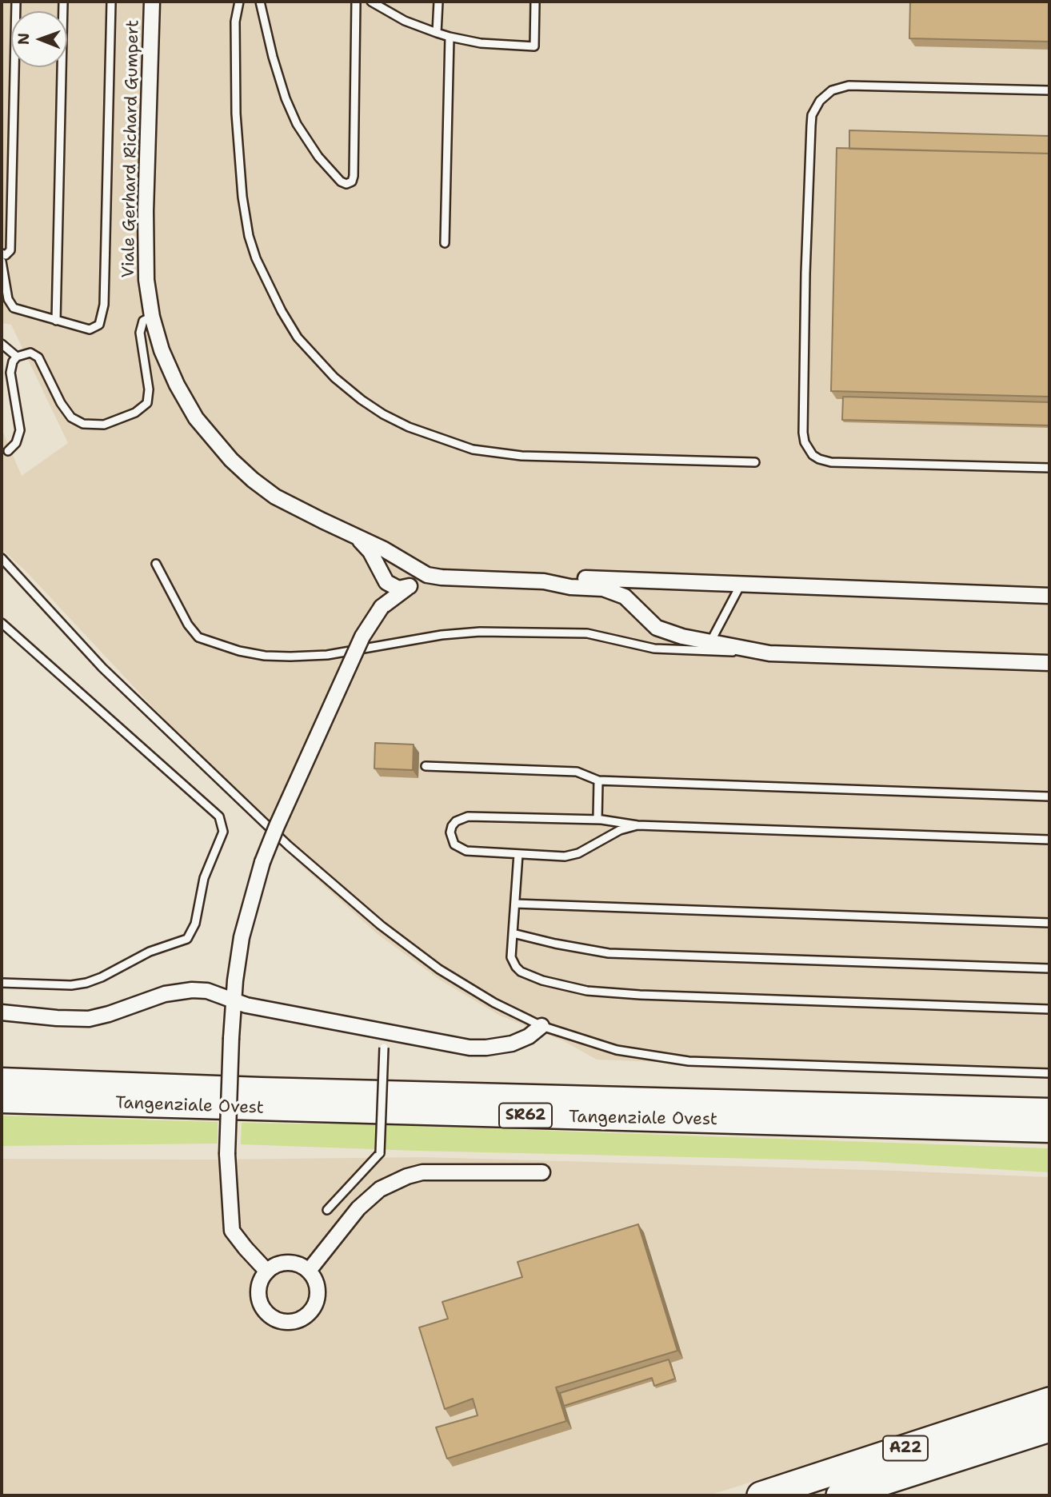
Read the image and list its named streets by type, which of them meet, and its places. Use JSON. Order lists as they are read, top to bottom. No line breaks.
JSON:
{"streets":{"highway":["Tangenziale Ovest","SR62","A22"],"street":["Viale Gerhard Richard Gumpert"]},"north":"left"}
